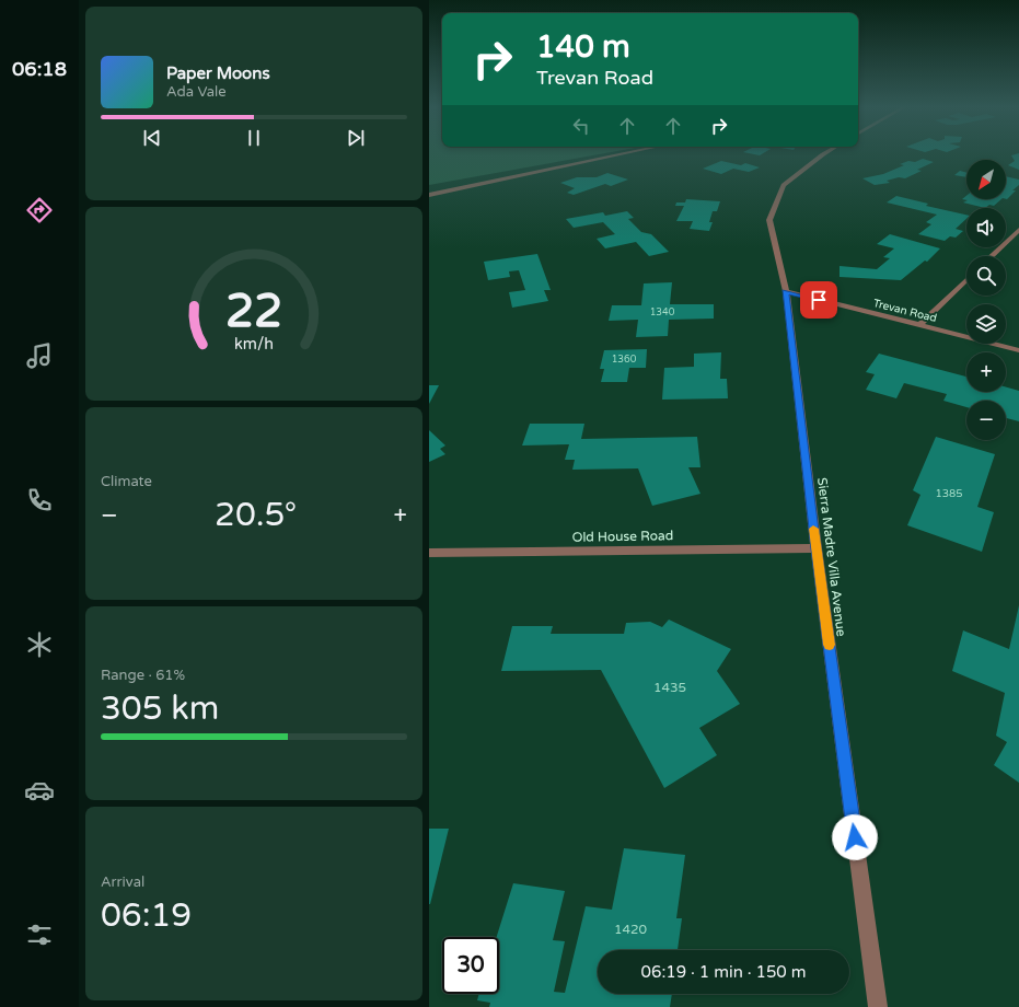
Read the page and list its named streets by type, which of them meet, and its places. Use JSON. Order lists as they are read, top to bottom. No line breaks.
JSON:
{"streets":{"street":["Trevan Road","Old House Road","Sierra Madre Villa Avenue"]},"crossings":[["Trevan Road","Sierra Madre Villa Avenue"],["Old House Road","Sierra Madre Villa Avenue"]],"house_numbers":["1340","1360","1385","1435","1420"],"north":"bottom left","page":{"tabs":"06:18","turn":["140 m","Trevan Road"],"song":["Paper Moons","Ada Vale"],"map_buttons":["+","−"],"tile":["Climate",["Range · 61%","305 km"],["Arrival","06:19"]],"heat":["−","20.5°","+"],"limit":"30","trip":"06:19 · 1 min · 150 m","gauge":["22","km/h"]}}
